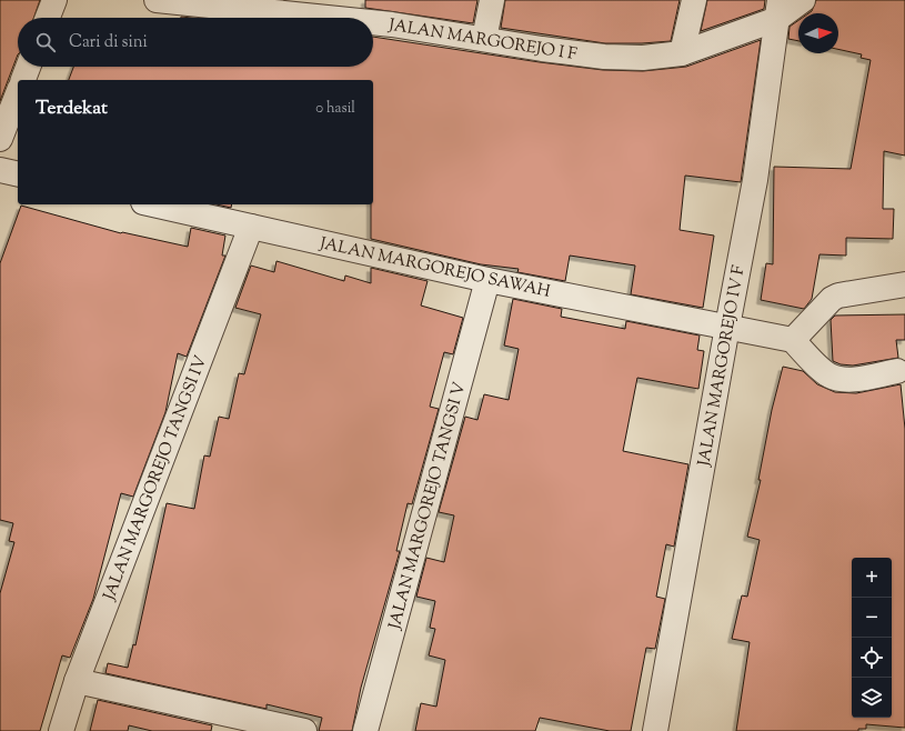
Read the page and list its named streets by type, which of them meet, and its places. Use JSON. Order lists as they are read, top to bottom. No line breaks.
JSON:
{"streets":{"street":["JALAN MARGOREJO I F","JALAN MARGOREJO SAWAH","JALAN MARGOREJO IV F","JALAN MARGOREJO TANGSI IV","JALAN MARGOREJO TANGSI V"]},"crossings":[["JALAN MARGOREJO I F","JALAN MARGOREJO IV F"],["JALAN MARGOREJO SAWAH","JALAN MARGOREJO IV F"],["JALAN MARGOREJO SAWAH","JALAN MARGOREJO TANGSI IV"],["JALAN MARGOREJO SAWAH","JALAN MARGOREJO TANGSI V"]],"north":"right","page":{"search":"Cari di sini","heading":["Terdekat","0 hasil"],"map_buttons":["+","−"]}}
